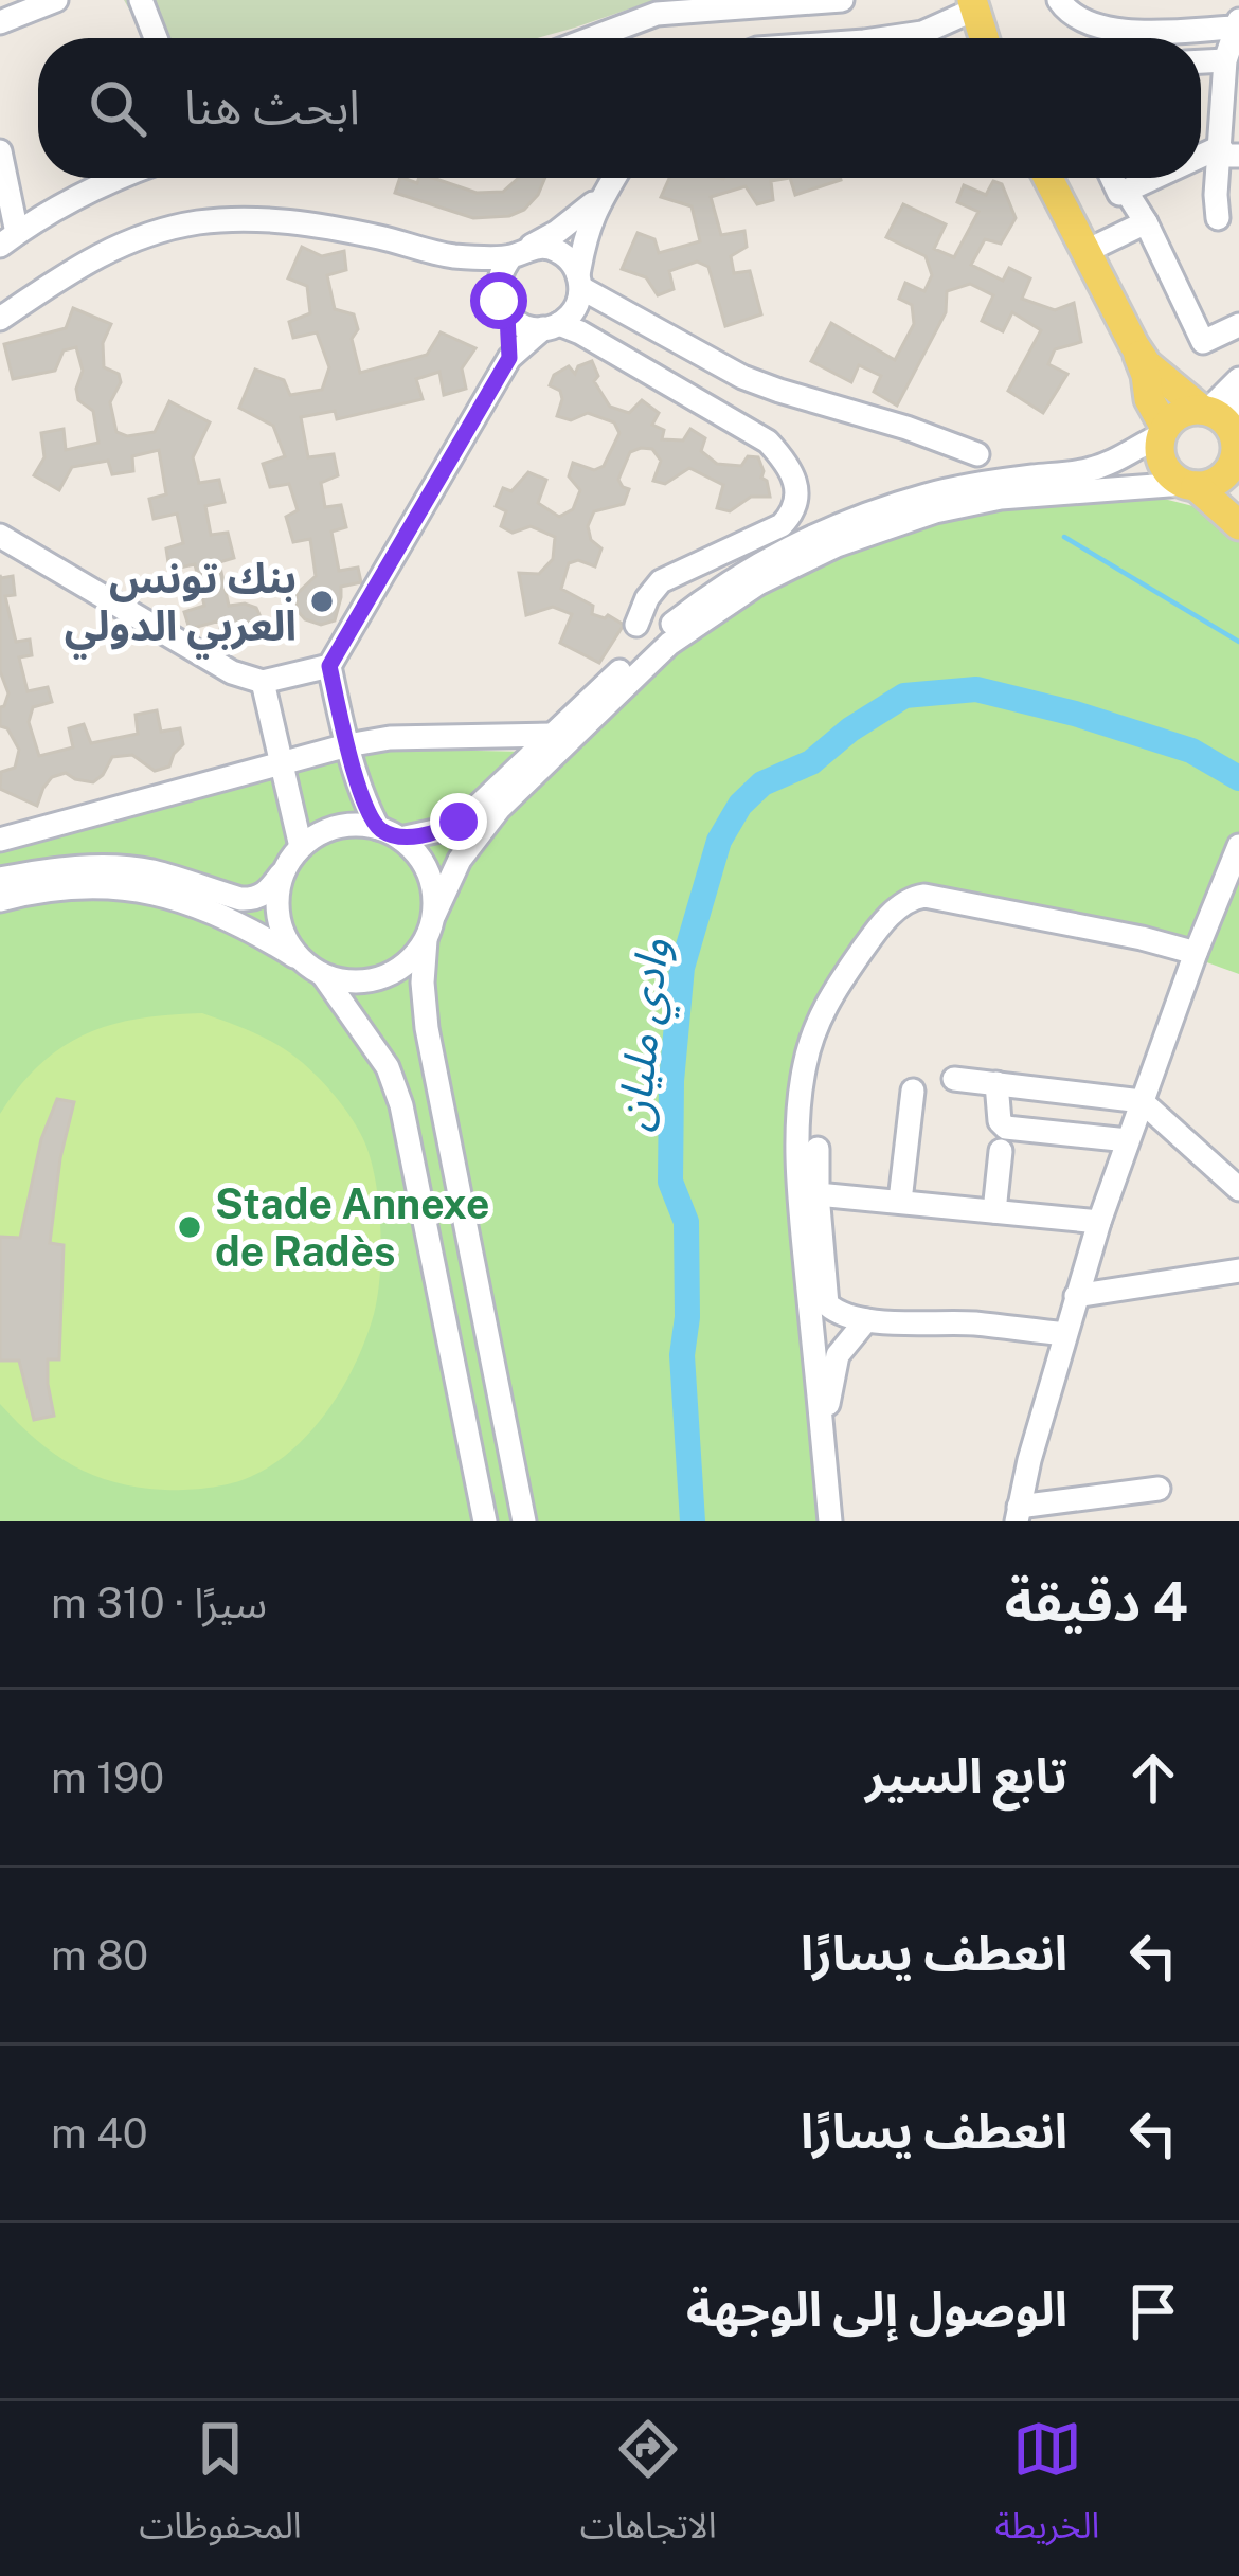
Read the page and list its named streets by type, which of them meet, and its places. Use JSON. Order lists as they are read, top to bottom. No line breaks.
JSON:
{"water":["وادي مليان"],"places":["بنك تونس العربي الدولي","Stade Annexe de Radès"],"page":{"search":"ابحث هنا","heading":["4 دقيقة","سيرًا · 310 m"],"list":[["تابع السير","190 m"],["انعطف يسارًا","80 m"],["انعطف يسارًا","40 m"],"الوصول إلى الوجهة"],"nav":["الخريطة","الاتجاهات","المحفوظات"]}}
